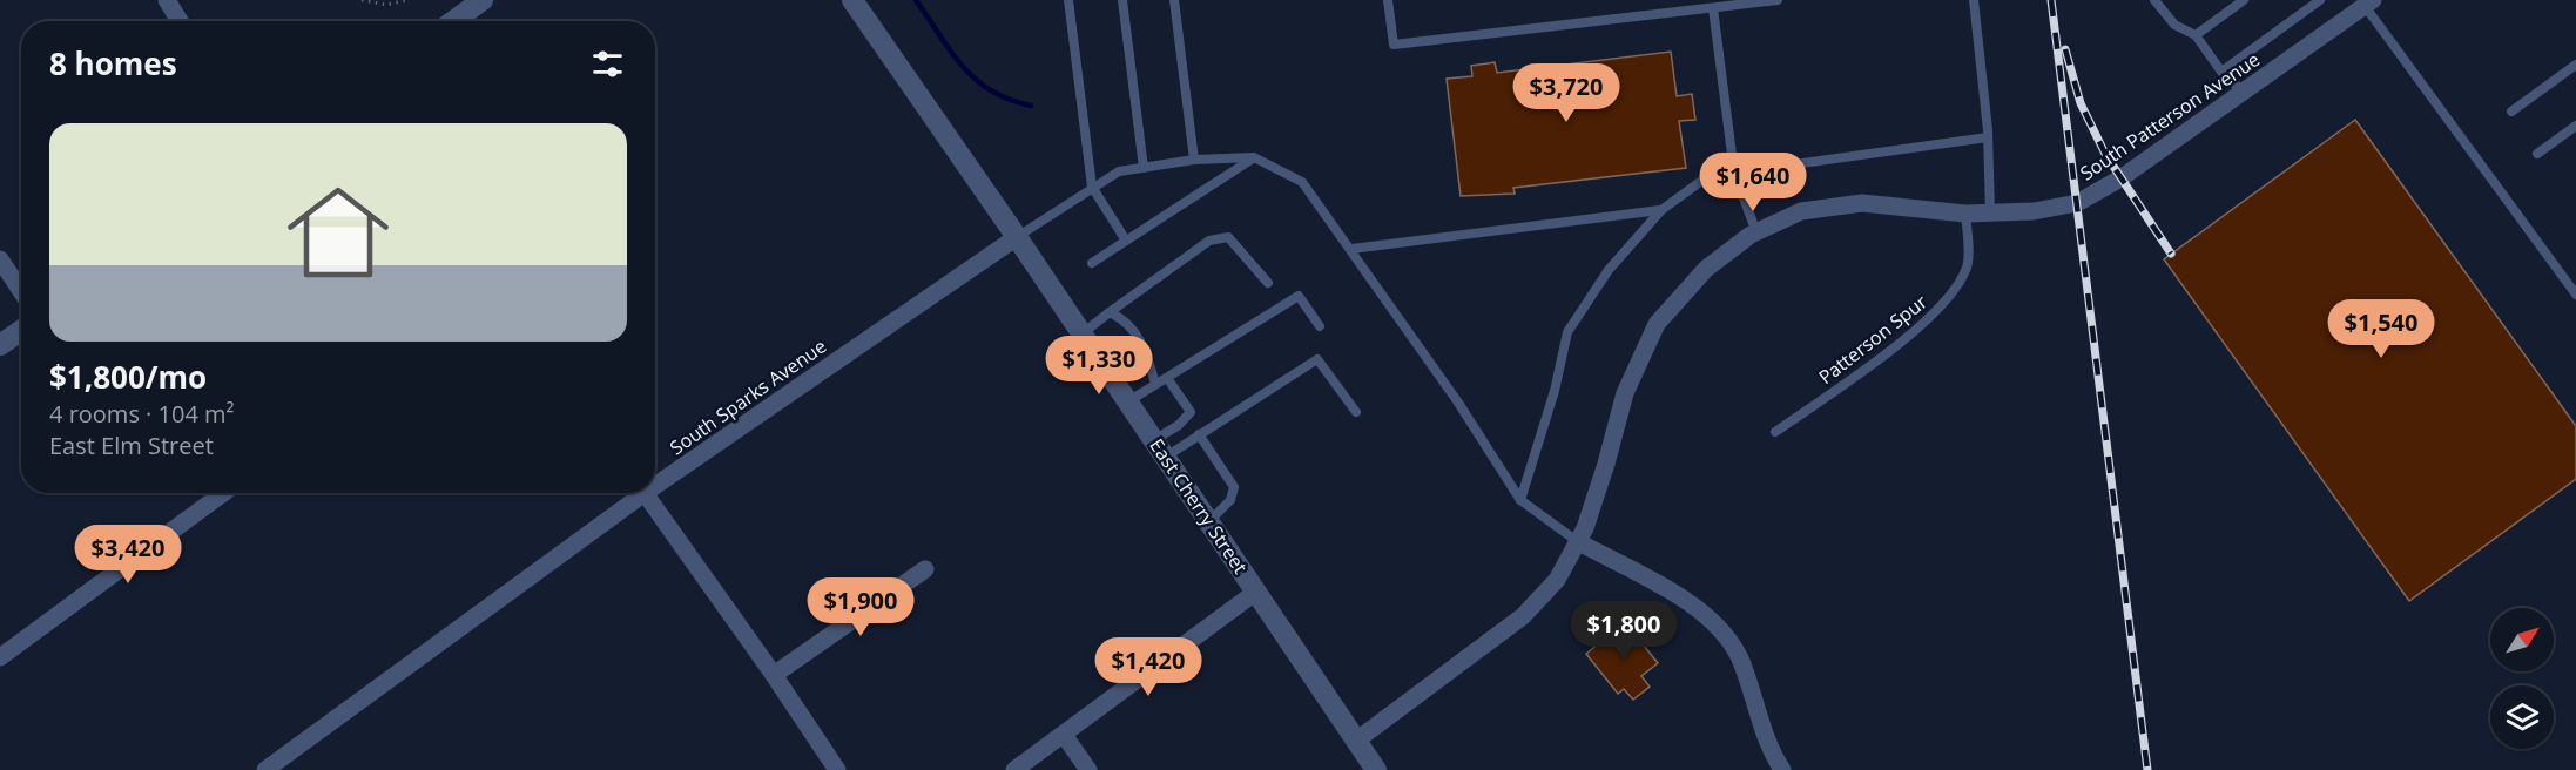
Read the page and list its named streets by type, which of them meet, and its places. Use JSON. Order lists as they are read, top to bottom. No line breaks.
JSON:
{"streets":{"street":["South Patterson Avenue","South Sparks Avenue","East Cherry Street"],"lane":["Patterson Spur"]},"crossings":[["South Patterson Avenue","Patterson Spur"],["South Patterson Avenue","East Cherry Street"],["South Sparks Avenue","East Cherry Street"]],"north":"top right","page":{"heading":"8 homes","price":["$3,720","$1,640","$1,540","$1,330","$3,420","$1,900","$1,800","$1,420"],"list":[{"name":"$1,800/mo","note":"4 rooms · 104 m² · East Elm Street"}]}}
